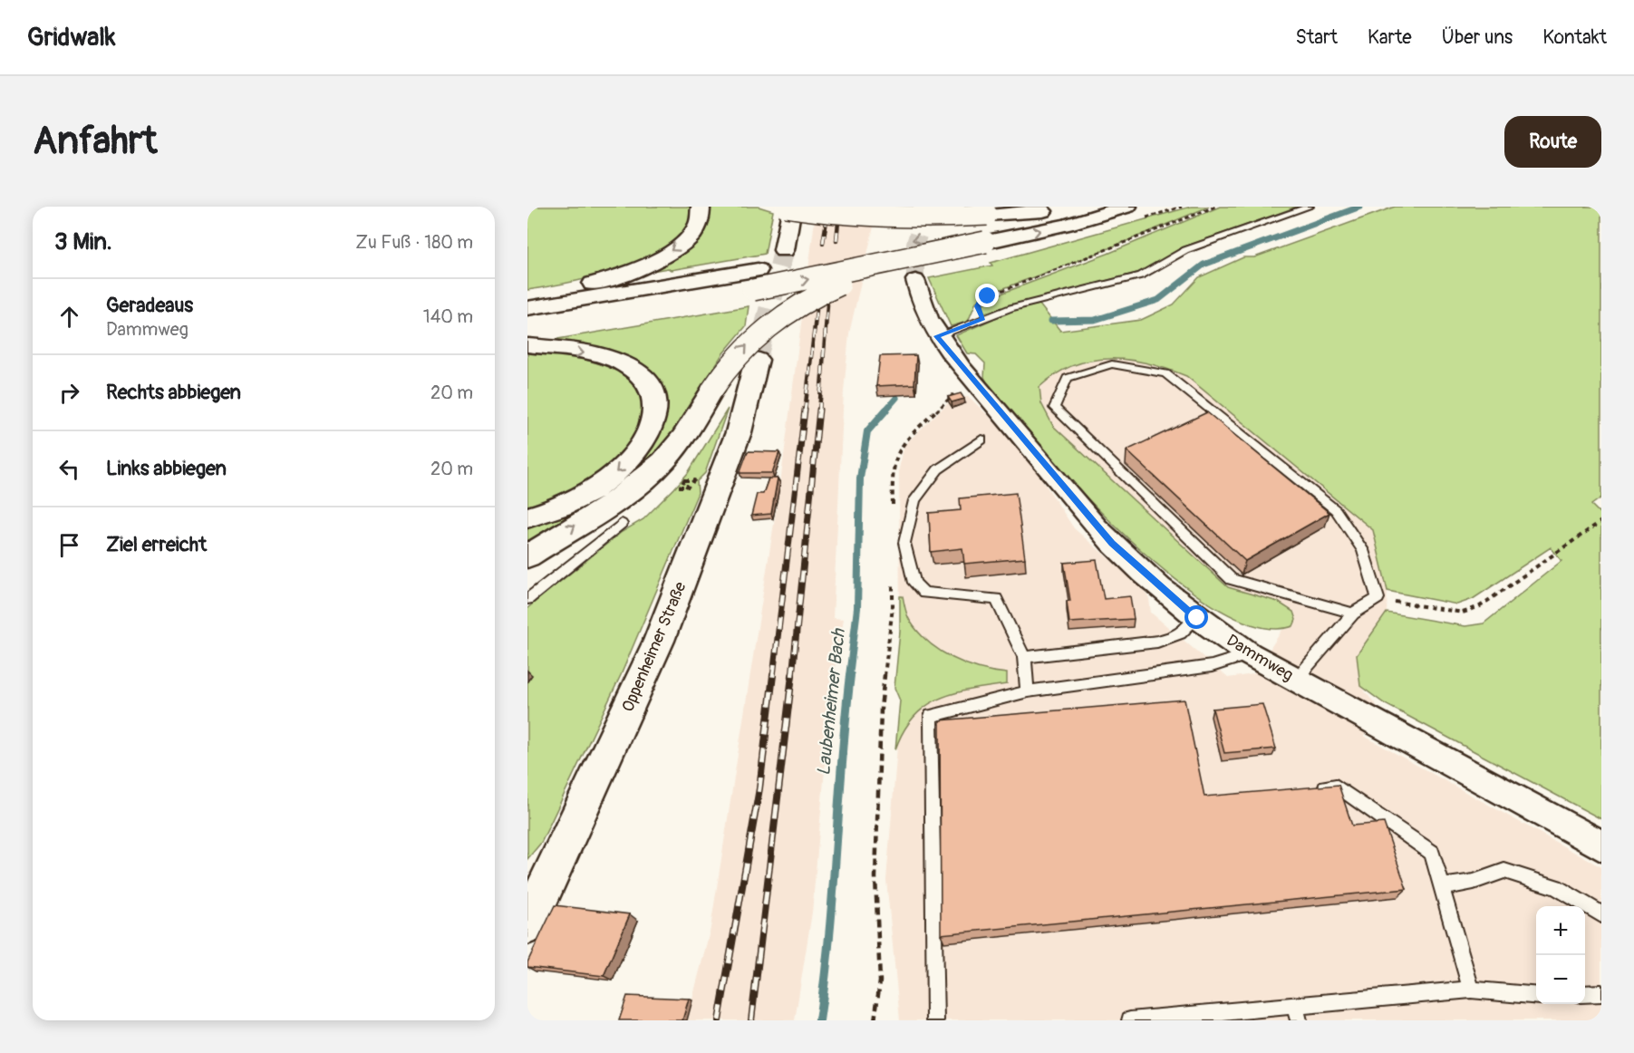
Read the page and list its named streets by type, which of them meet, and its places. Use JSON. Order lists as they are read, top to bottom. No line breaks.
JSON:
{"streets":{"main road":["Oppenheimer Straße"],"street":["Dammweg"]},"water":["Laubenheimer Bach"],"page":{"header":"Gridwalk","nav":["Start","Karte","Über uns","Kontakt"],"buttons":"Route","title":"Anfahrt","heading":["3 Min.","Zu Fuß · 180 m"],"list":[["Geradeaus","Dammweg","140 m"],["Rechts abbiegen","20 m"],["Links abbiegen","20 m"],"Ziel erreicht"],"map_buttons":["+","−"]}}
